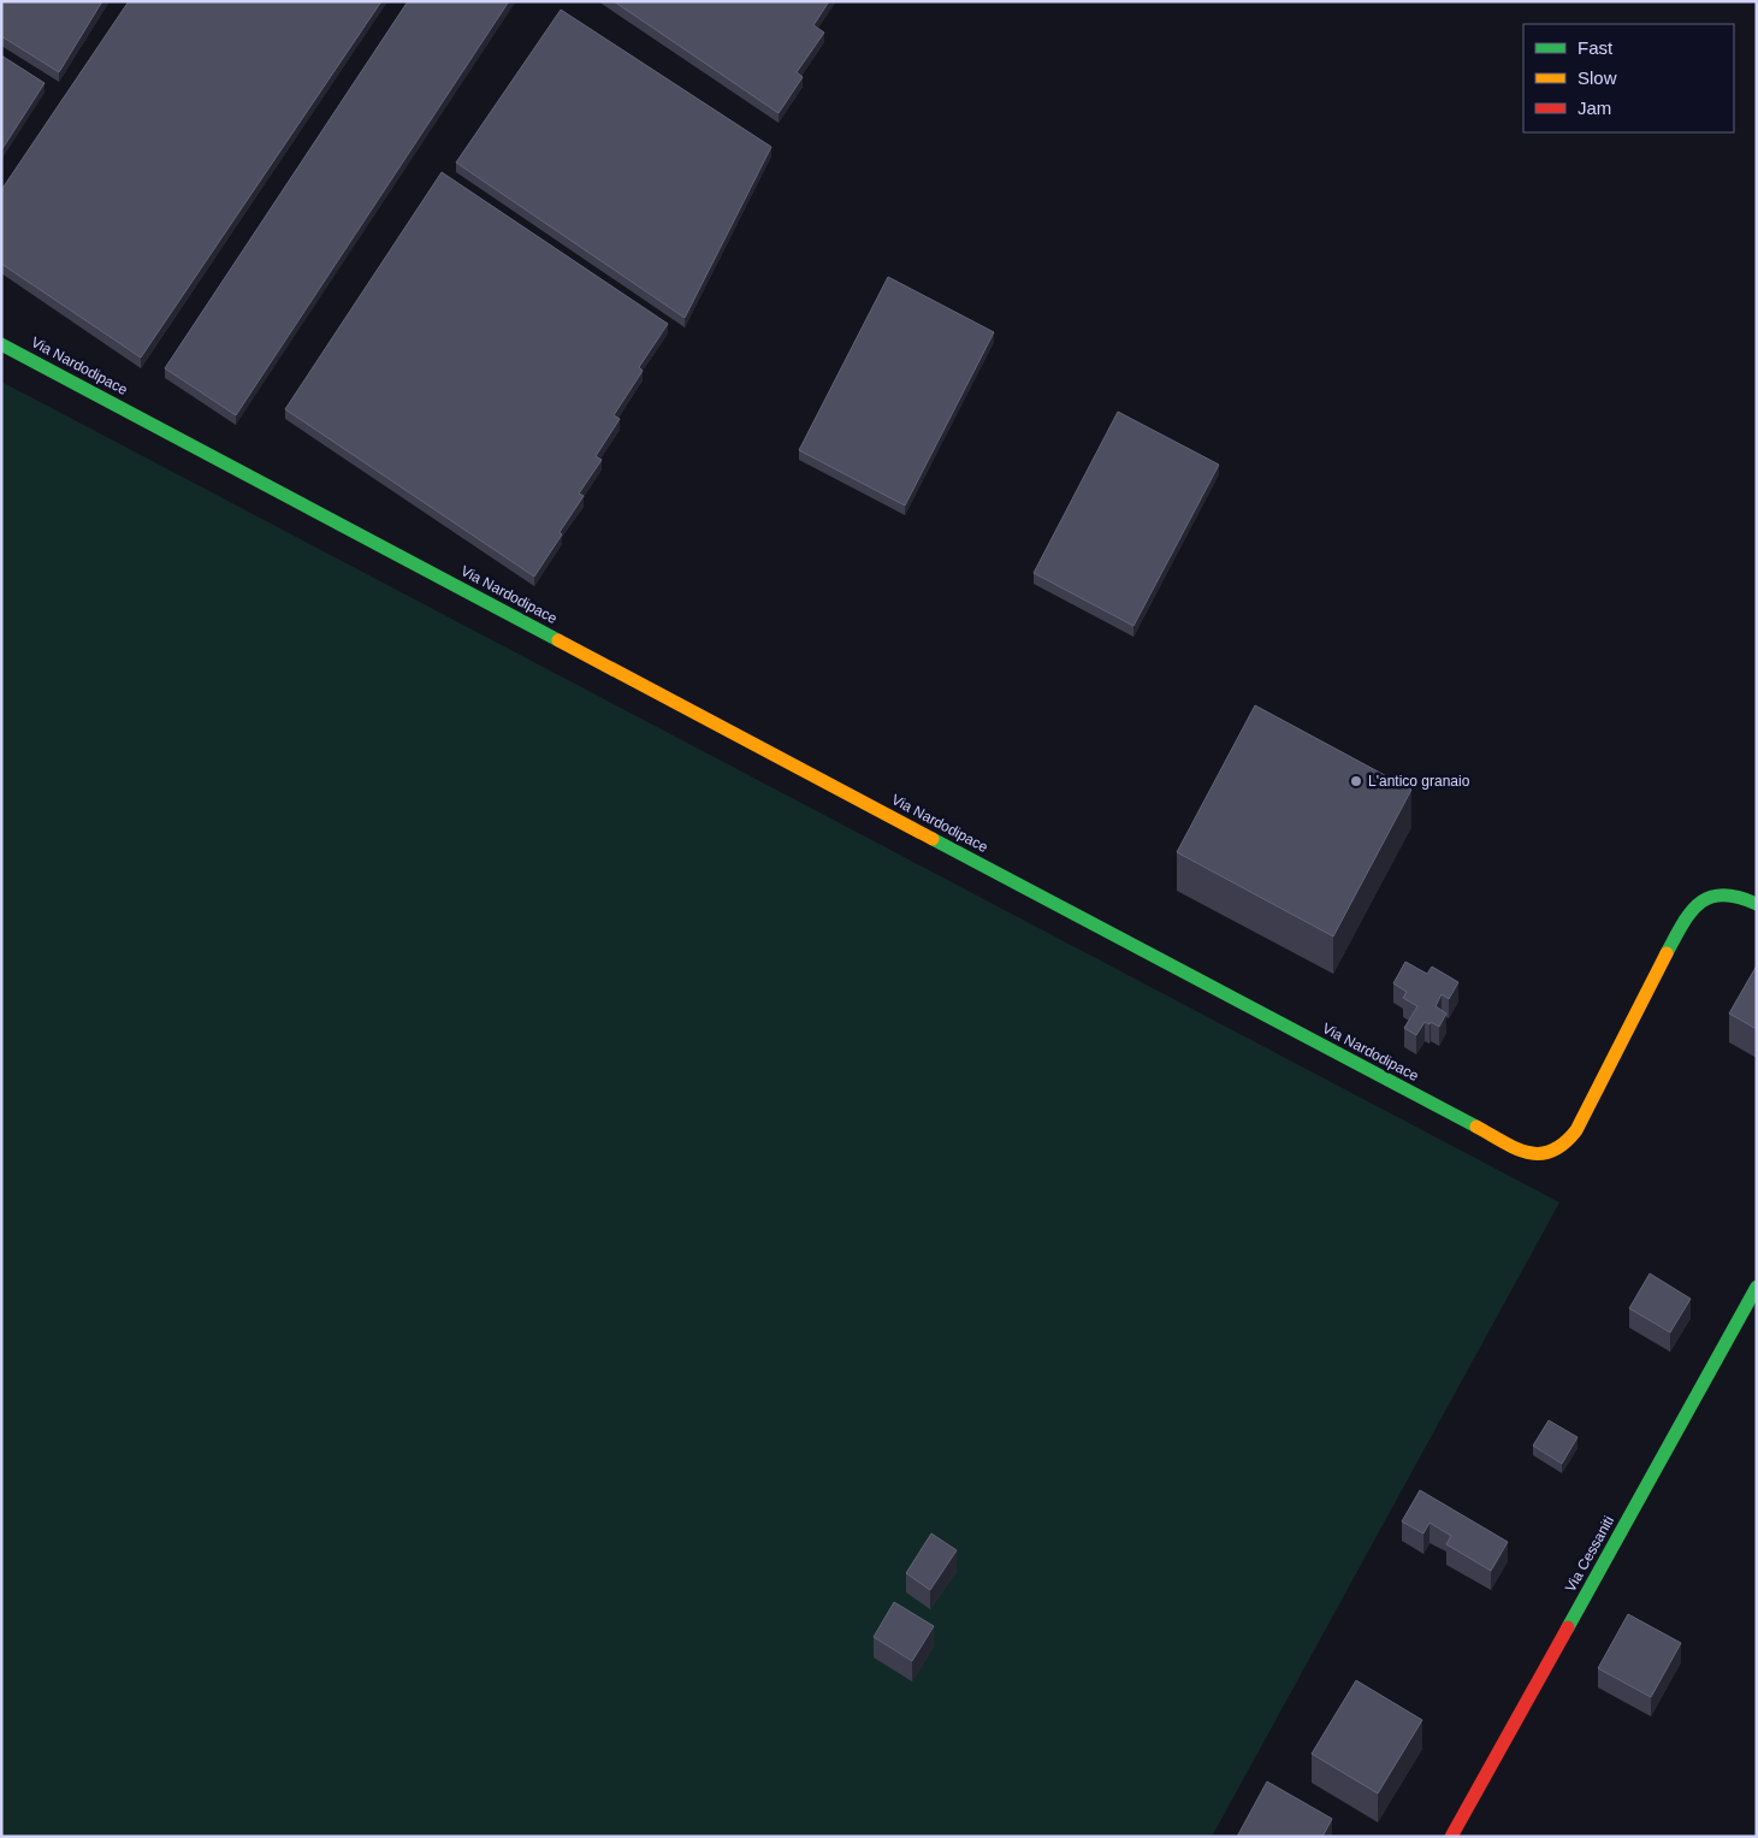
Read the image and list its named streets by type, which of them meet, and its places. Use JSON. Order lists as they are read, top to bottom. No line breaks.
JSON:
{"streets":{"street":["Via Nardodipace","Via Cessaniti"]},"places":["L'antico granaio"],"legend":["Fast","Slow","Jam"]}
